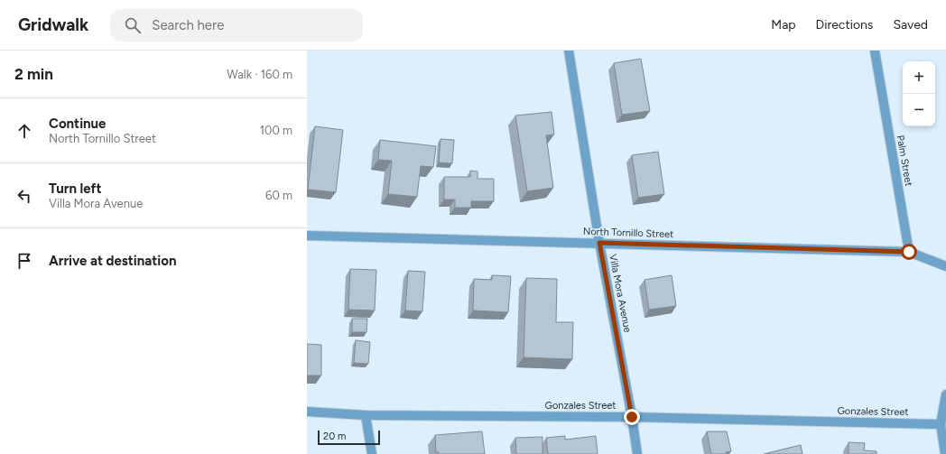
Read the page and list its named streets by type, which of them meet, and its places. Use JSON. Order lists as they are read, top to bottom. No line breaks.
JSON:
{"streets":{"street":["Palm Street","North Tornillo Street","Villa Mora Avenue","Gonzales Street"]},"crossings":[["Palm Street","North Tornillo Street"],["North Tornillo Street","Villa Mora Avenue"],["Villa Mora Avenue","Gonzales Street"]],"scale_bar":"20 m","page":{"header":"Gridwalk","search":"Search here","nav":["Map","Directions","Saved"],"heading":["2 min","Walk · 160 m"],"map_buttons":["+","−"],"list":[["Continue","North Tornillo Street","100 m"],["Turn left","Villa Mora Avenue","60 m"],"Arrive at destination"],"scale":"20 m"}}
